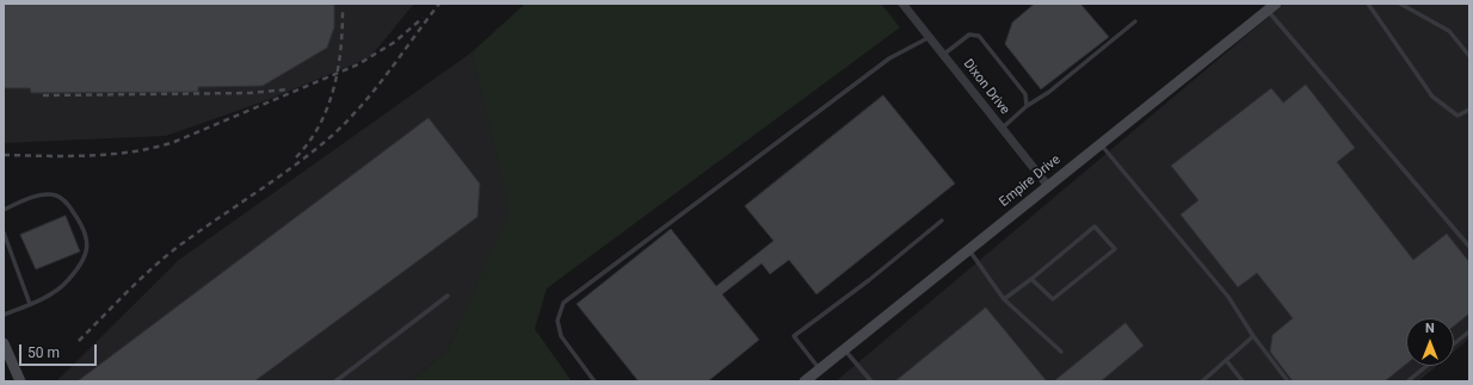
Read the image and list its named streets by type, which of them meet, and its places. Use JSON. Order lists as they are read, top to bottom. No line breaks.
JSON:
{"streets":{"street":["Dixon Drive","Empire Drive"]},"crossings":[["Dixon Drive","Empire Drive"]],"scale_bar":"50 m","north":"top"}
